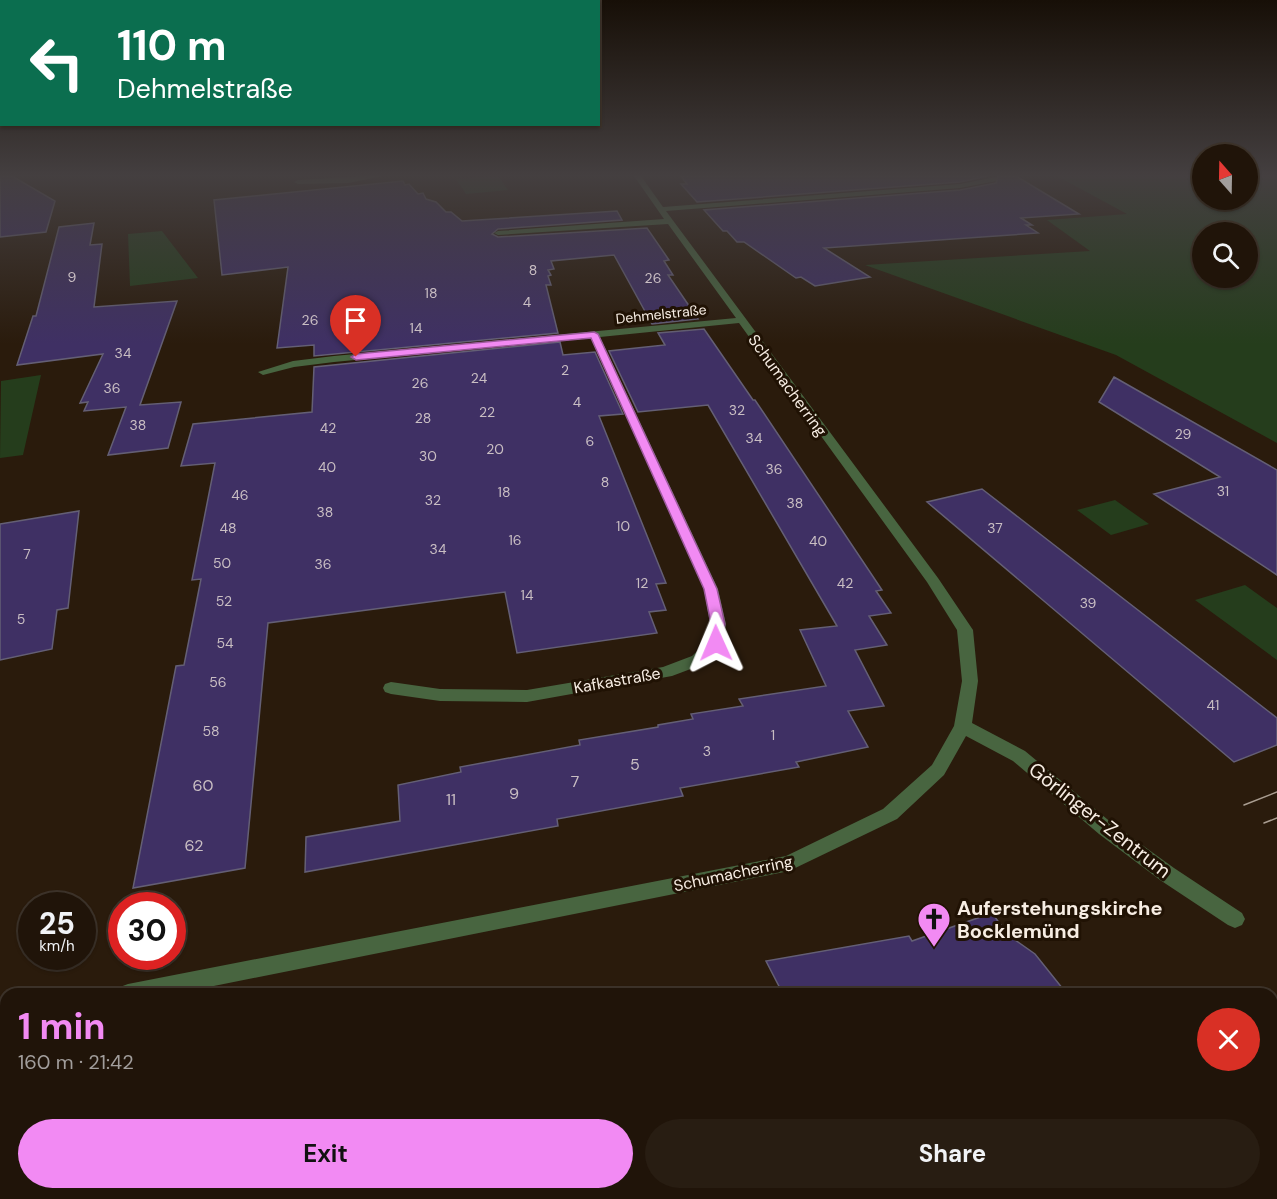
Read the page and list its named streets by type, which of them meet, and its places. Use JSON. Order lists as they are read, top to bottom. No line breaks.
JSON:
{"streets":{"street":["Dehmelstraße","Schumacherring","Kafkastraße","Görlinger-Zentrum"]},"crossings":[["Dehmelstraße","Schumacherring"],["Dehmelstraße","Kafkastraße"],["Schumacherring","Görlinger-Zentrum"]],"places":{"church":["Auferstehungskirche Bocklemünd"]},"house_numbers":["8","9","26","18","4","26","14","34","2","24","26","36","4","32","22","28","38","42","29","34","6","20","30","40","36","8","31","18","46","32","38","38","10","48","37","16","40","34","7","50","36","12","42","14","52","39","5","54","56","41","58","1","3","5","7","60","9","11","62"],"north":"top","page":{"turn":["110 m","Dehmelstraße"],"speed":"25 km/h","limit":"30","heading":["1 min","160 m · 21:42"],"buttons":["Exit","Share"]}}
